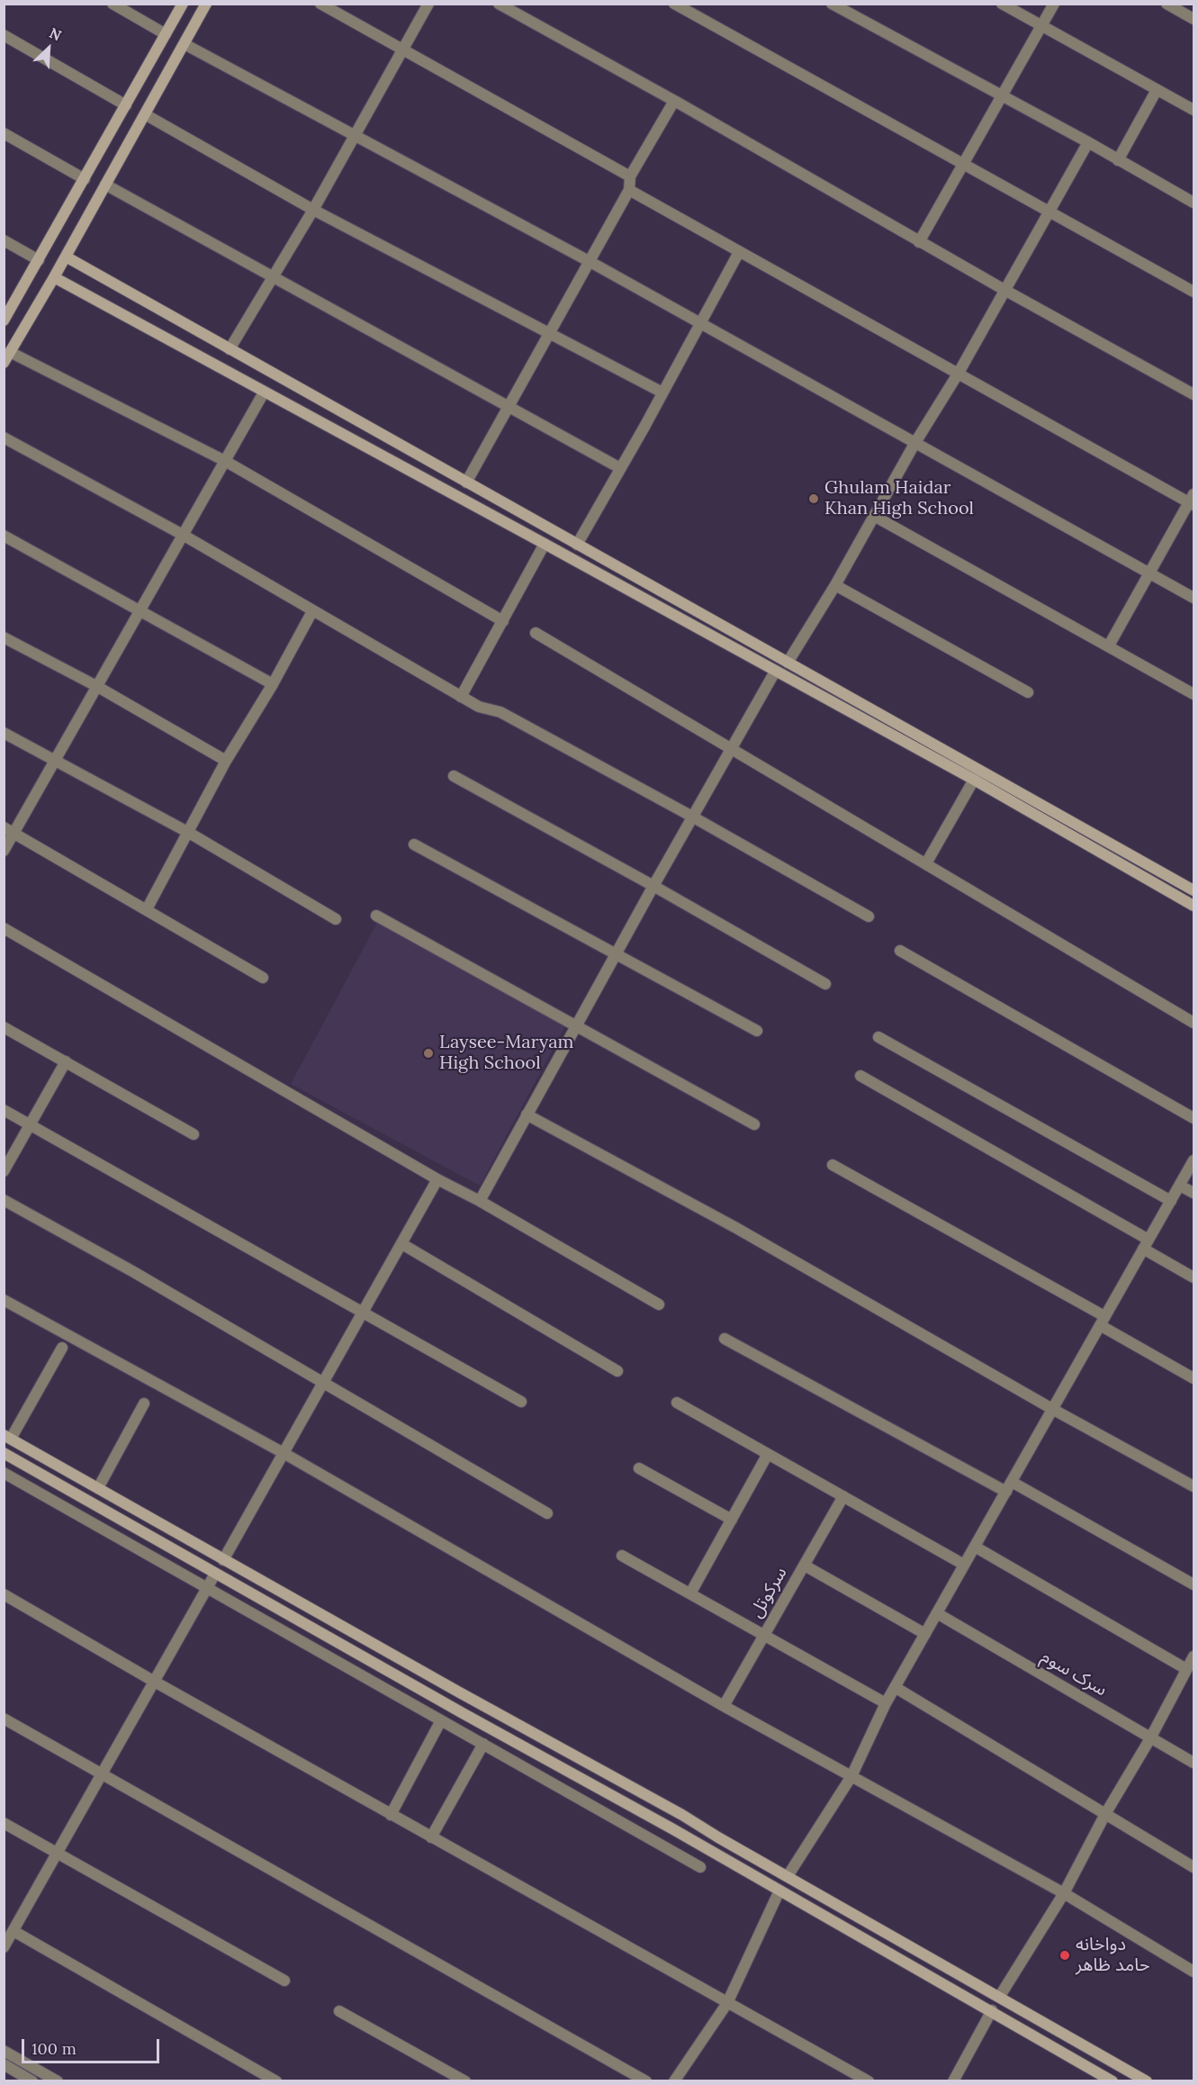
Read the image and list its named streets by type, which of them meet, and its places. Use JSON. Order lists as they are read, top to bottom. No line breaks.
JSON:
{"streets":{"street":["سرکوتل","سرک سوم"]},"places":["Ghulam Haidar Khan High School","Laysee-Maryam High School","دواخانه حامد ظاهر"],"scale_bar":"100 m","north":"top right"}
